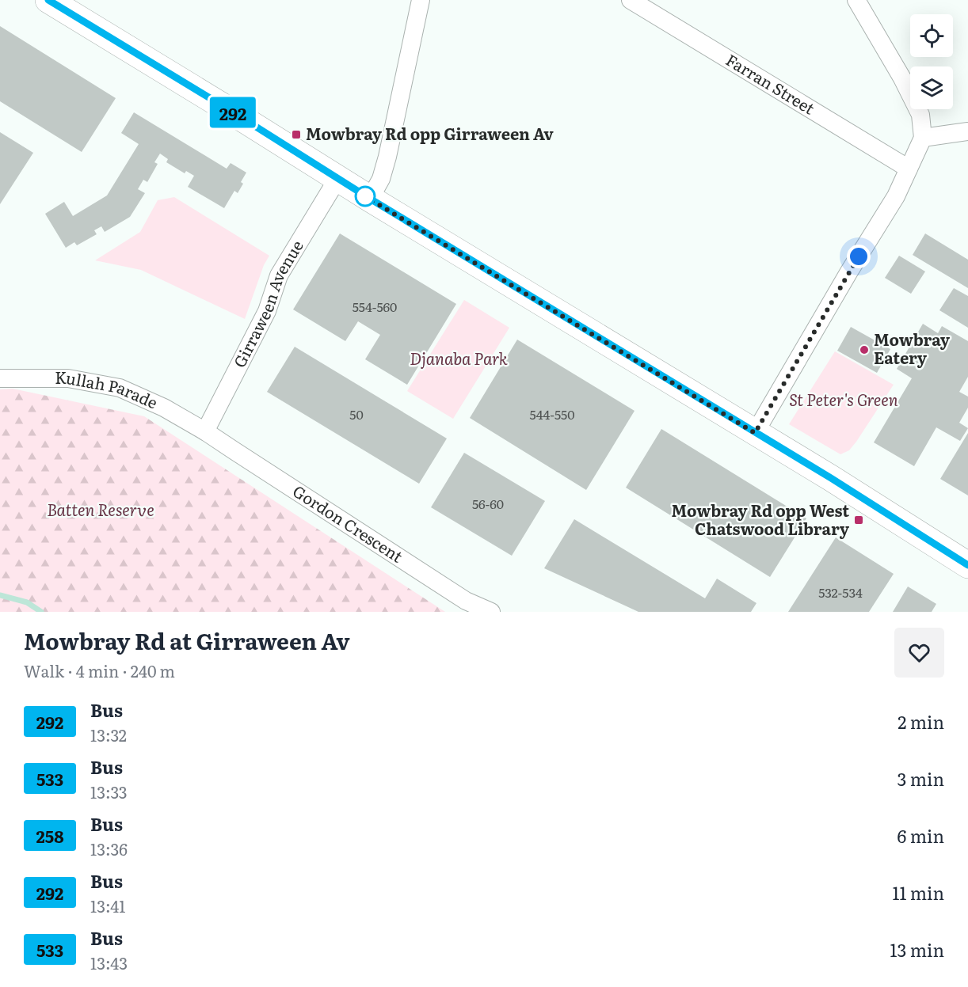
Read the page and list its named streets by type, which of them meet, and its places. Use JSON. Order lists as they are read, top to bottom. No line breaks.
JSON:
{"streets":{"street":["Farran Street","Girraween Avenue","Kullah Parade","Gordon Crescent"]},"crossings":[["Girraween Avenue","Kullah Parade"],["Girraween Avenue","Gordon Crescent"],["Kullah Parade","Gordon Crescent"]],"parks":["Djanaba Park","St Peter's Green","Batten Reserve"],"places":{"transit":["Mowbray Rd opp Girraween Av","Mowbray Rd opp West Chatswood Library"],"other":["Mowbray Eatery"]},"lines":["bus line 292"],"house_numbers":["554-560","50","544-550","56-60","532-534"],"page":{"on_map":"292","heading":["Mowbray Rd at Girraween Av","Walk · 4 min · 240 m"],"list":[{"mark":"292","name":"Bus","note":"13:32","value":"2 min"},{"mark":"533","name":"Bus","note":"13:33","value":"3 min"},{"mark":"258","name":"Bus","note":"13:36","value":"6 min"},{"mark":"292","name":"Bus","note":"13:41","value":"11 min"},{"mark":"533","name":"Bus","note":"13:43","value":"13 min"}]}}
